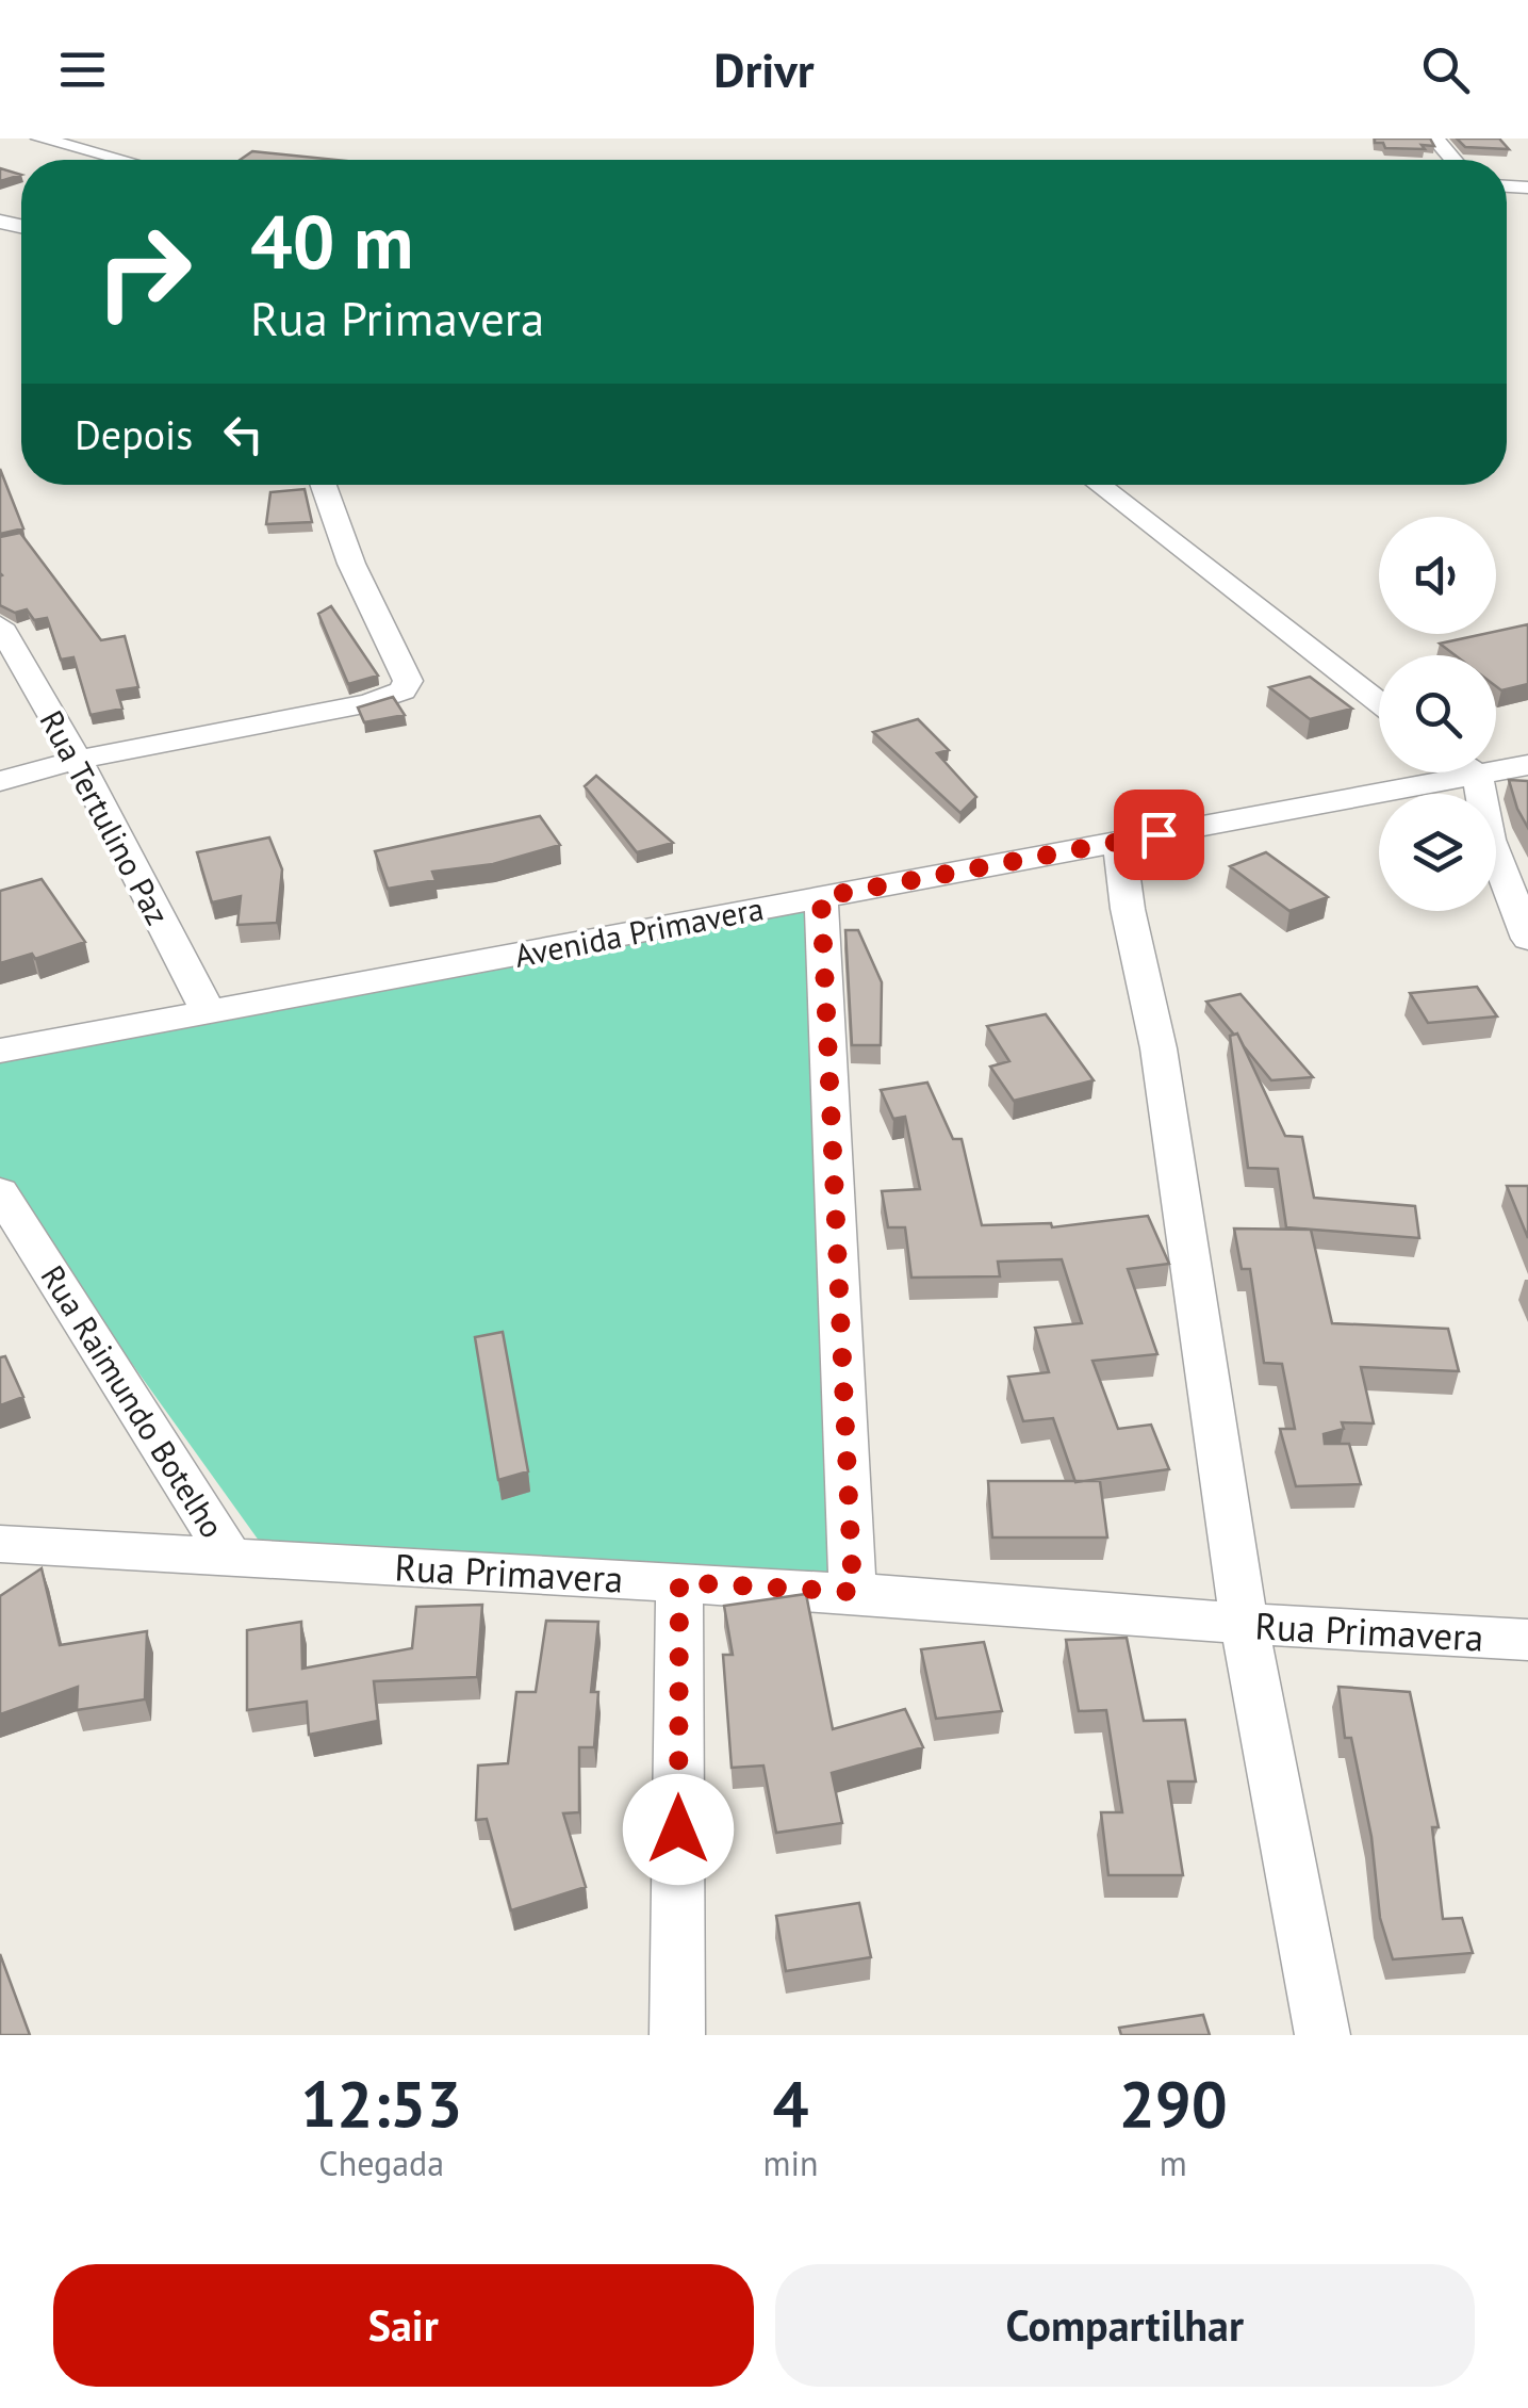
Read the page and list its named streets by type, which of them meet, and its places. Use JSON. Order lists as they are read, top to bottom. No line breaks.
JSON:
{"streets":{"street":["Rua Tertulino Paz","Avenida Primavera","Rua Raimundo Botelho","Rua Primavera"]},"crossings":[["Rua Tertulino Paz","Avenida Primavera"],["Rua Raimundo Botelho","Rua Primavera"]],"page":{"header":"Drivr","turn":["40 m","Rua Primavera"],"then":"Depois","eta":["12:53","Chegada","4","min","290","m"],"buttons":["Sair","Compartilhar"]}}
